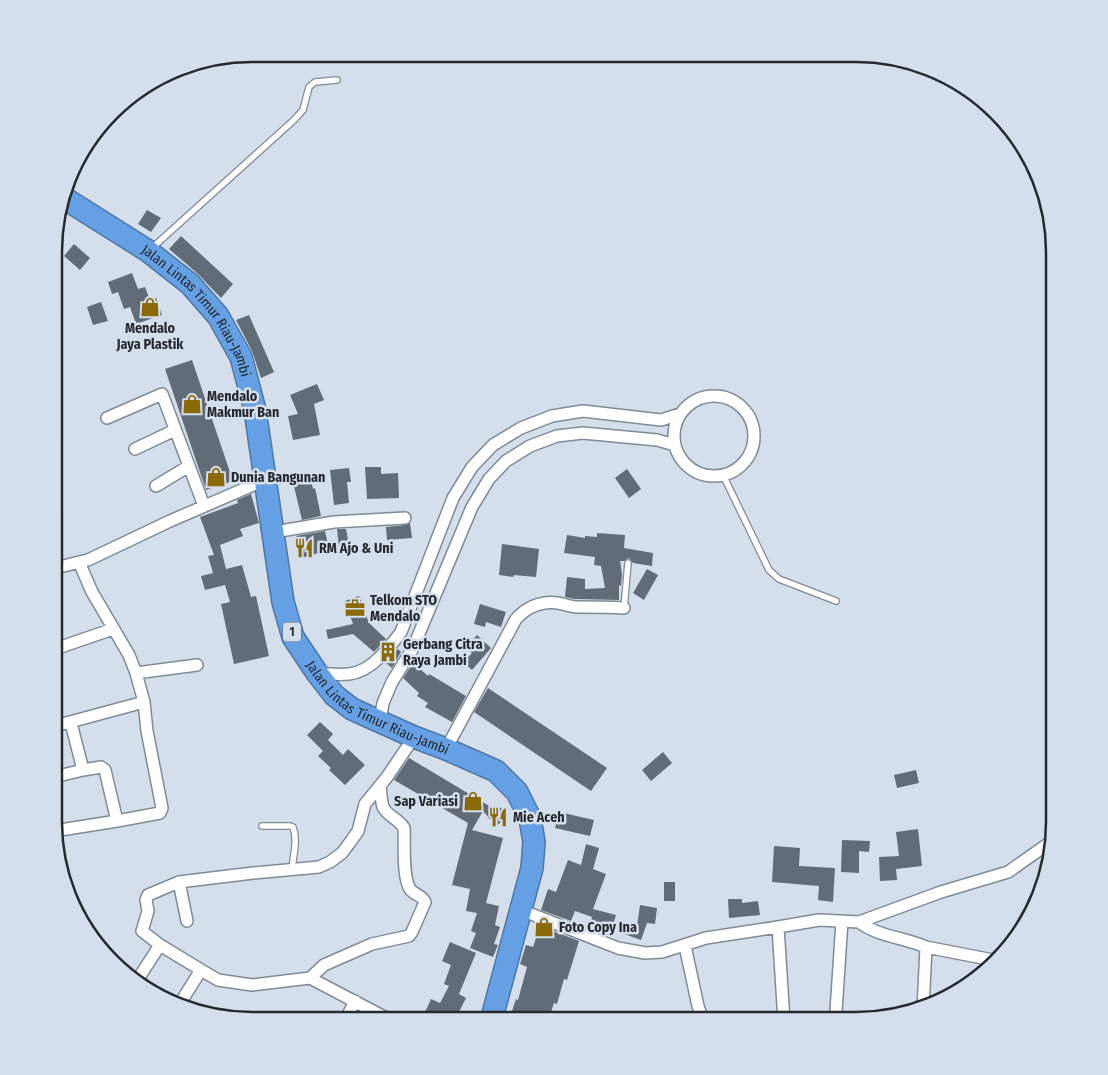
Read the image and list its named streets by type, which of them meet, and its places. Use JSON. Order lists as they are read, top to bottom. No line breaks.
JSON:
{"streets":{"highway":["Jalan Lintas Timur Riau-Jambi","1"]},"places":{"shop":["Mendalo Jaya Plastik","Mendalo Makmur Ban","Dunia Bangunan","Sap Variasi","Foto Copy Ina"],"restaurant":["RM Ajo & Uni","Mie Aceh"],"office":["Telkom STO Mendalo"],"building":["Gerbang Citra Raya Jambi"]}}
